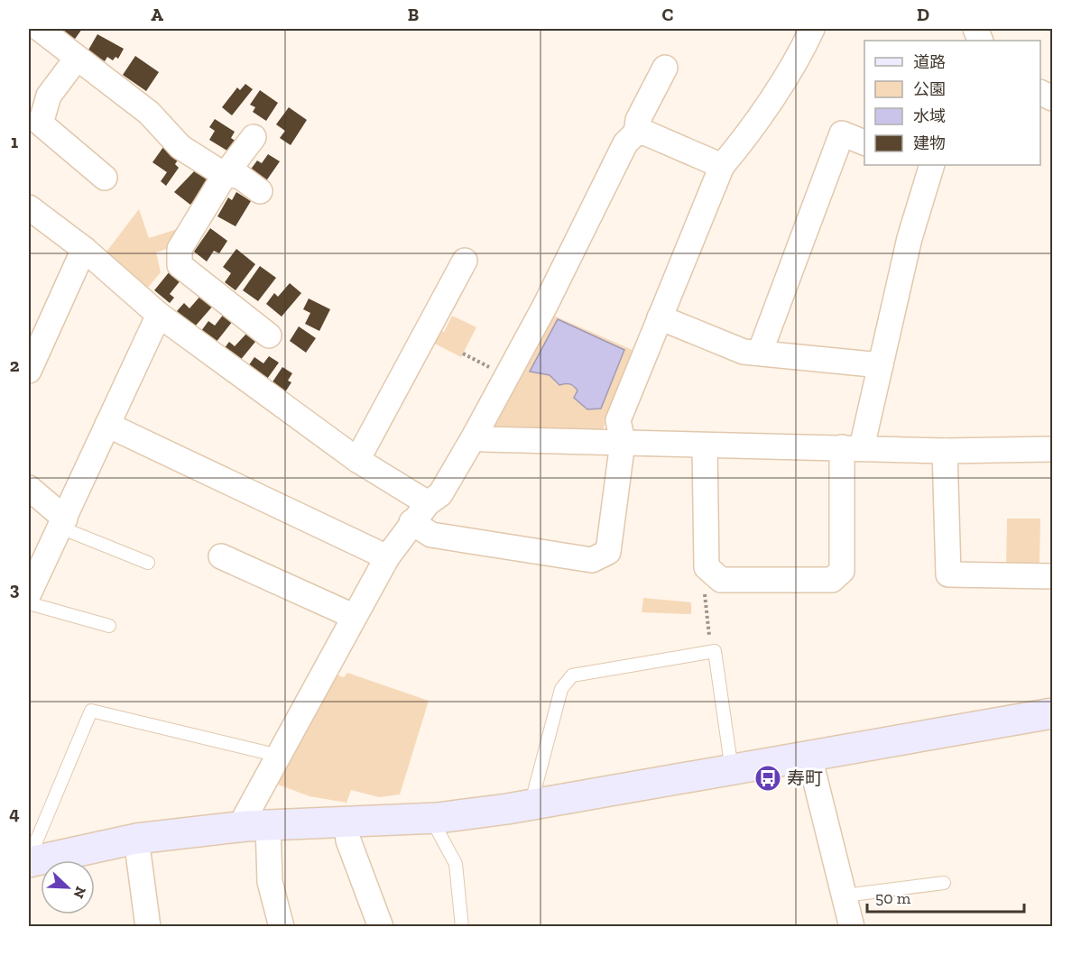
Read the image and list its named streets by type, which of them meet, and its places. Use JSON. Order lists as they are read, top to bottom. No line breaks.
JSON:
{"places":{"bus stop":["寿町"]},"legend":["道路","公園","水域","建物"],"scale_bar":"50 m","north":"bottom right","grid":{"columns":["A","B","C","D"],"rows":["1","2","3","4"]}}
